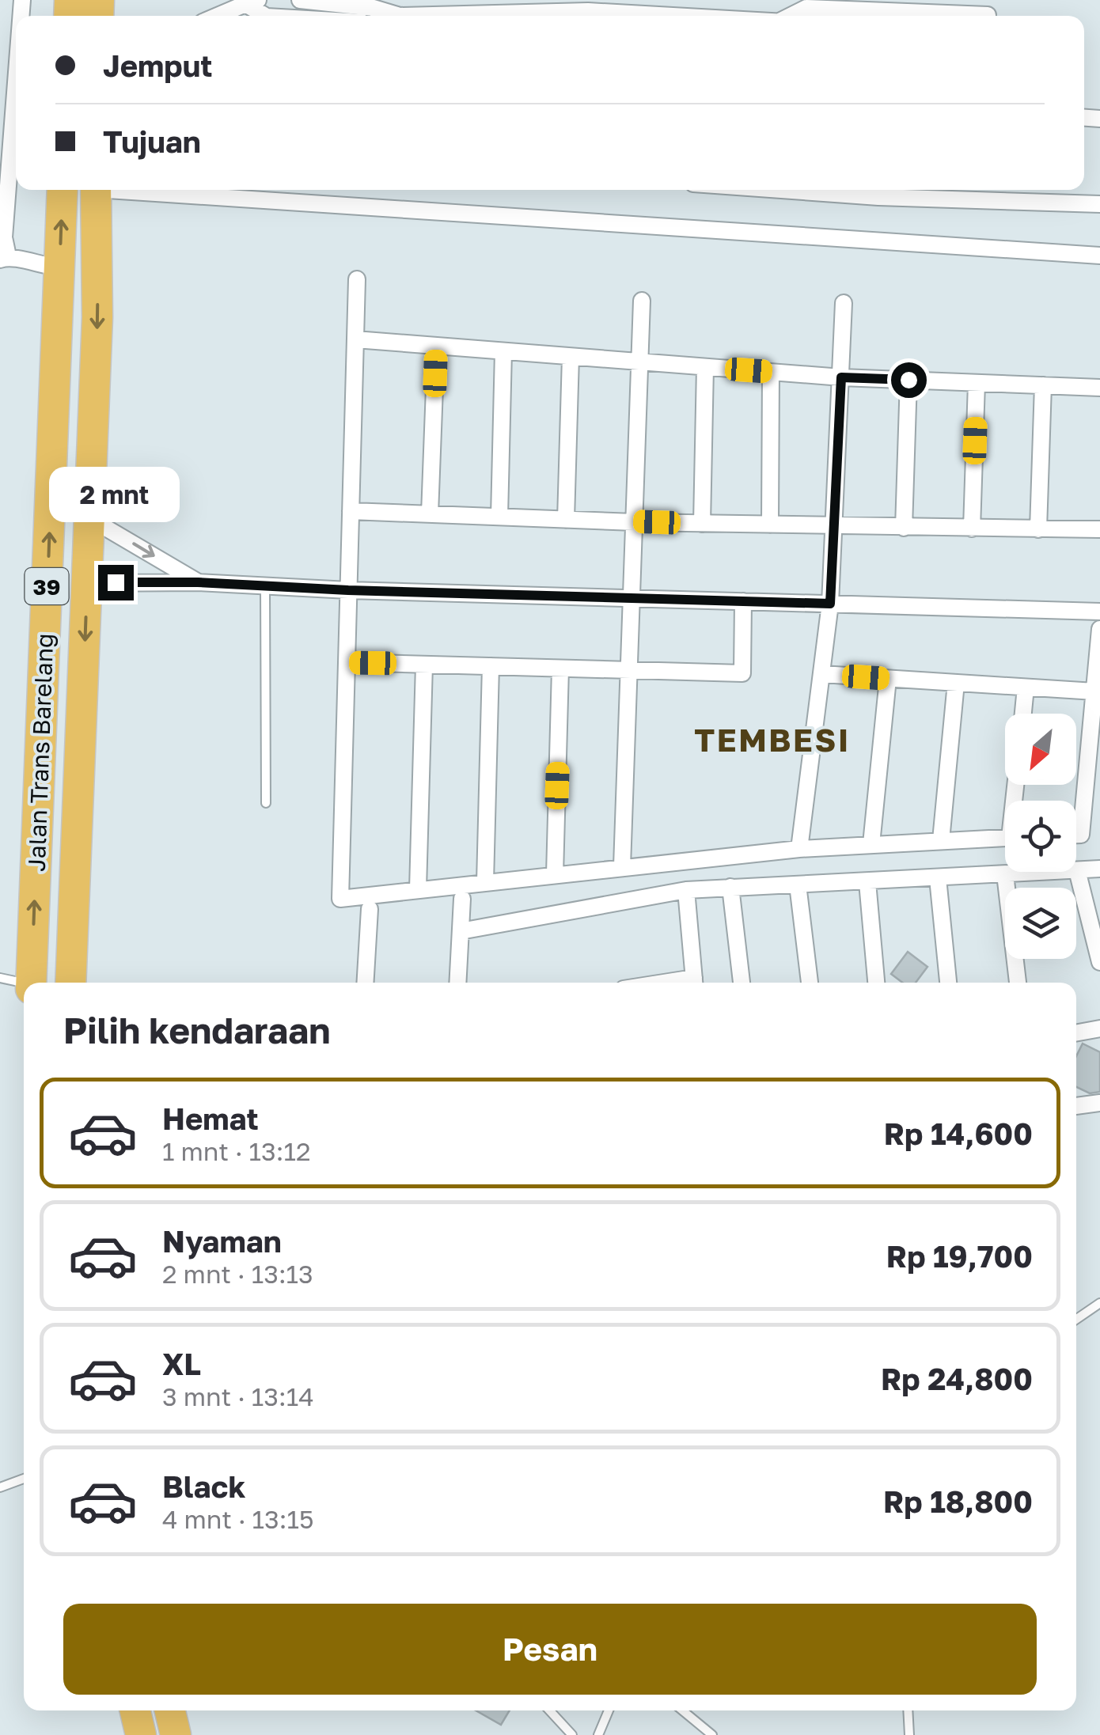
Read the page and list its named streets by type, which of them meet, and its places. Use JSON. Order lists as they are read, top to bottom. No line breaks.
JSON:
{"streets":{"highway":["39","Jalan Trans Barelang"]},"districts":["TEMBESI"],"north":"bottom left","page":{"banner":["Jemput","Tujuan"],"bubble":"2 mnt","heading":"Pilih kendaraan","list":[{"name":"Hemat","note":"1 mnt · 13:12","value":"Rp 14,600"},{"name":"Nyaman","note":"2 mnt · 13:13","value":"Rp 19,700"},{"name":"XL","note":"3 mnt · 13:14","value":"Rp 24,800"},{"name":"Black","note":"4 mnt · 13:15","value":"Rp 18,800"}],"buttons":"Pesan"}}
